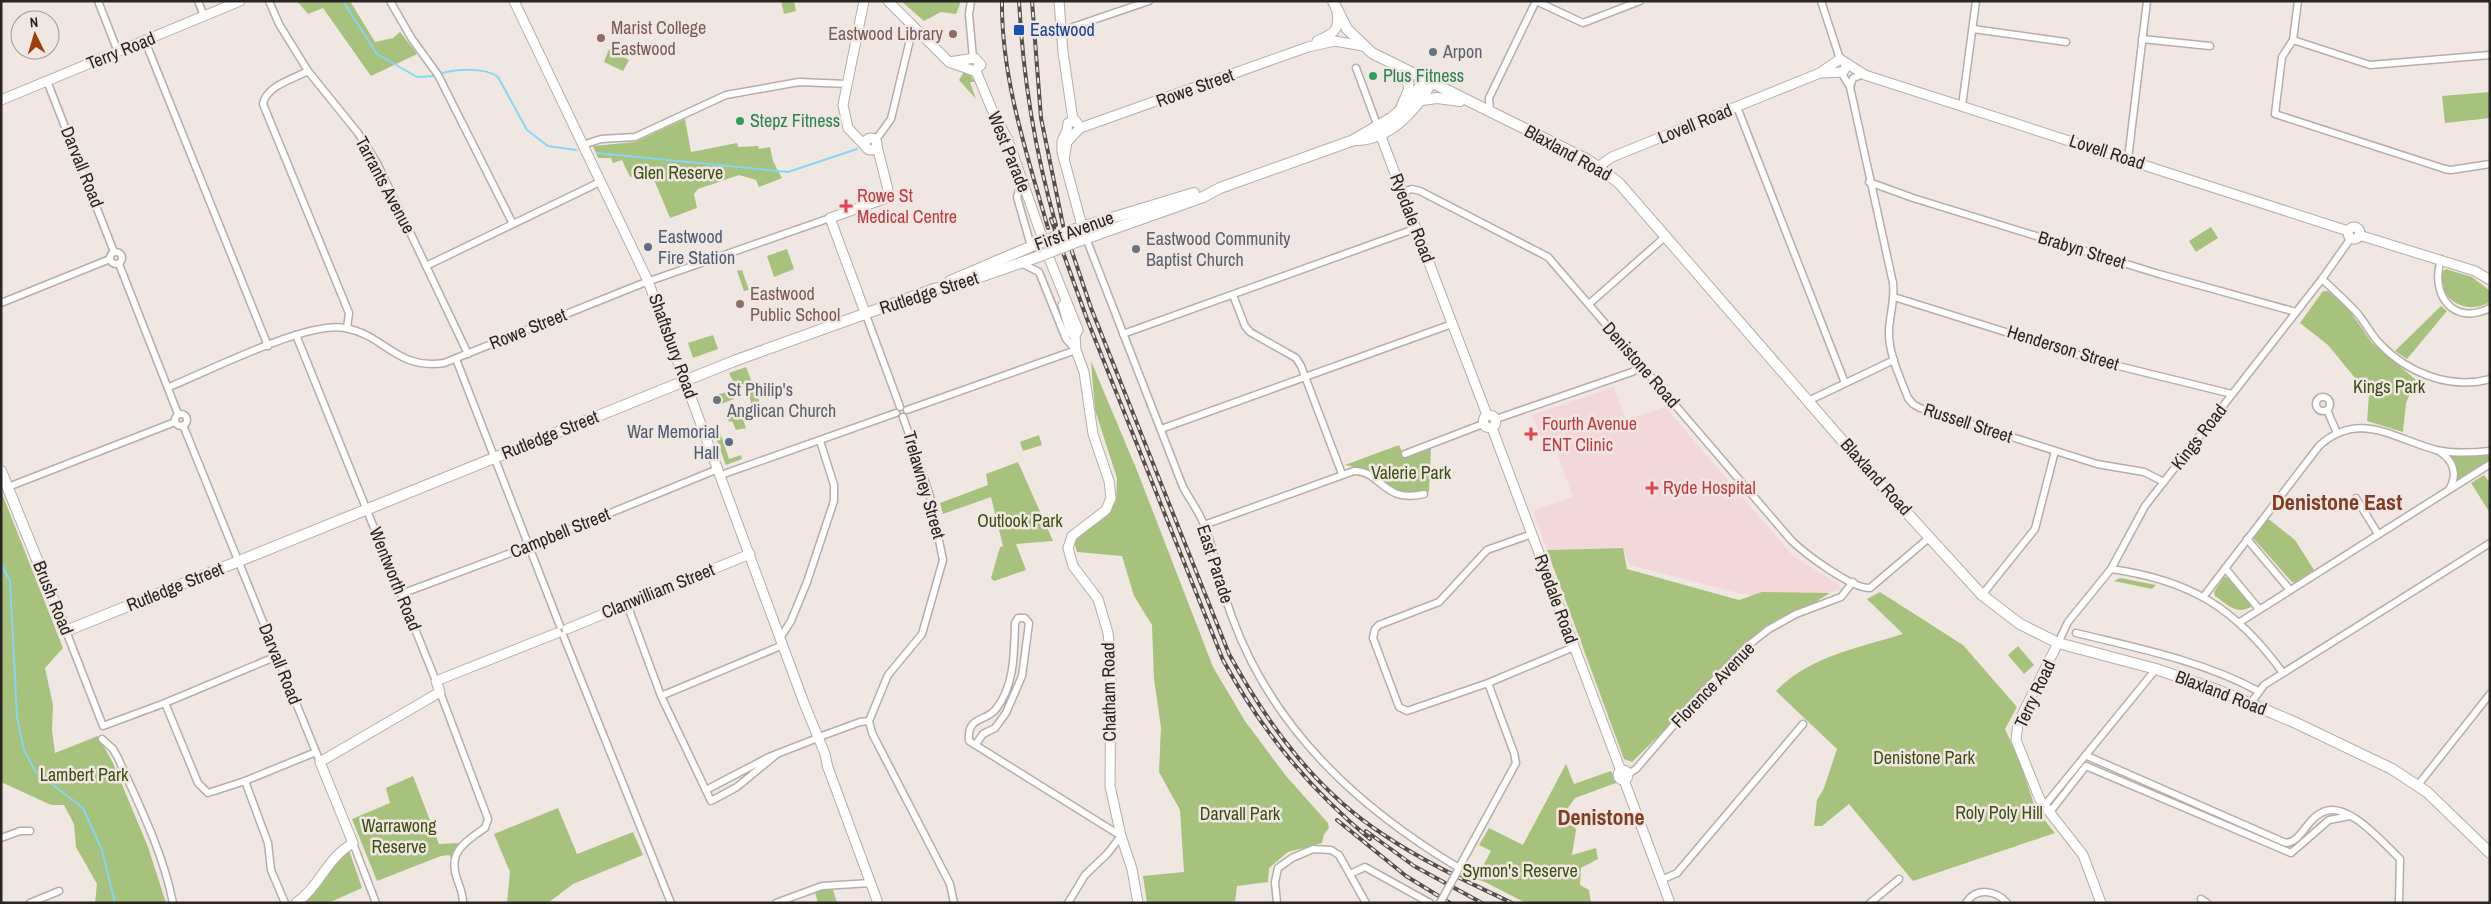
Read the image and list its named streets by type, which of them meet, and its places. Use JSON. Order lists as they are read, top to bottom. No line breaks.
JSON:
{"streets":{"main road":["Blaxland Road","First Avenue","Rutledge Street","Brush Road"],"street":["Terry Road","Rowe Street","Lovell Road","West Parade","Darvall Road","Tarrants Avenue","Ryedale Road","Brabyn Street","Shaftsbury Road","Henderson Street","Denistone Road","Russell Street","Kings Road","Trelawney Street","Campbell Street","East Parade","Wentworth Road","Clanwilliam Street","Florence Avenue","Chatham Road"]},"crossings":[["Terry Road","Blaxland Road"],["Terry Road","Darvall Road"],["Terry Road","Kings Road"],["Rowe Street","Blaxland Road"],["Rowe Street","Tarrants Avenue"],["Rowe Street","Shaftsbury Road"],["Rowe Street","Trelawney Street"],["Rowe Street","East Parade"],["Rowe Street","Wentworth Road"],["Lovell Road","Blaxland Road"],["Lovell Road","Russell Street"],["Lovell Road","Kings Road"],["West Parade","First Avenue"],["Blaxland Road","First Avenue"],["Blaxland Road","Kings Road"],["Darvall Road","Rutledge Street"],["Ryedale Road","First Avenue"],["Ryedale Road","Denistone Road"],["Ryedale Road","Florence Avenue"],["First Avenue","Rutledge Street"],["First Avenue","East Parade"],["Brabyn Street","Russell Street"],["Brabyn Street","Kings Road"],["Rutledge Street","Shaftsbury Road"],["Rutledge Street","Trelawney Street"],["Rutledge Street","Wentworth Road"],["Rutledge Street","Brush Road"],["Rutledge Street","Chatham Road"],["Shaftsbury Road","Campbell Street"],["Shaftsbury Road","Clanwilliam Street"],["Henderson Street","Russell Street"],["Henderson Street","Kings Road"],["Denistone Road","Florence Avenue"],["Russell Street","Kings Road"],["Trelawney Street","Campbell Street"],["Campbell Street","Wentworth Road"],["Campbell Street","Chatham Road"],["Wentworth Road","Clanwilliam Street"]],"districts":["Denistone East","Denistone"],"parks":["Glen Reserve","Kings Park","Valerie Park","Outlook Park","Denistone Park","Lambert Park","Roly Poly Hill","Darvall Park","Warrawong Reserve","Symon's Reserve"],"places":{"transit":["Eastwood"],"other":["Eastwood Library","Marist College Eastwood","Arpon","Plus Fitness","Stepz Fitness","Eastwood Fire Station","Eastwood Community Baptist Church","Eastwood Public School","St Philip's Anglican Church","War Memorial Hall"],"health":["Rowe St Medical Centre","Fourth Avenue ENT Clinic","Ryde Hospital"]},"north":"top"}
